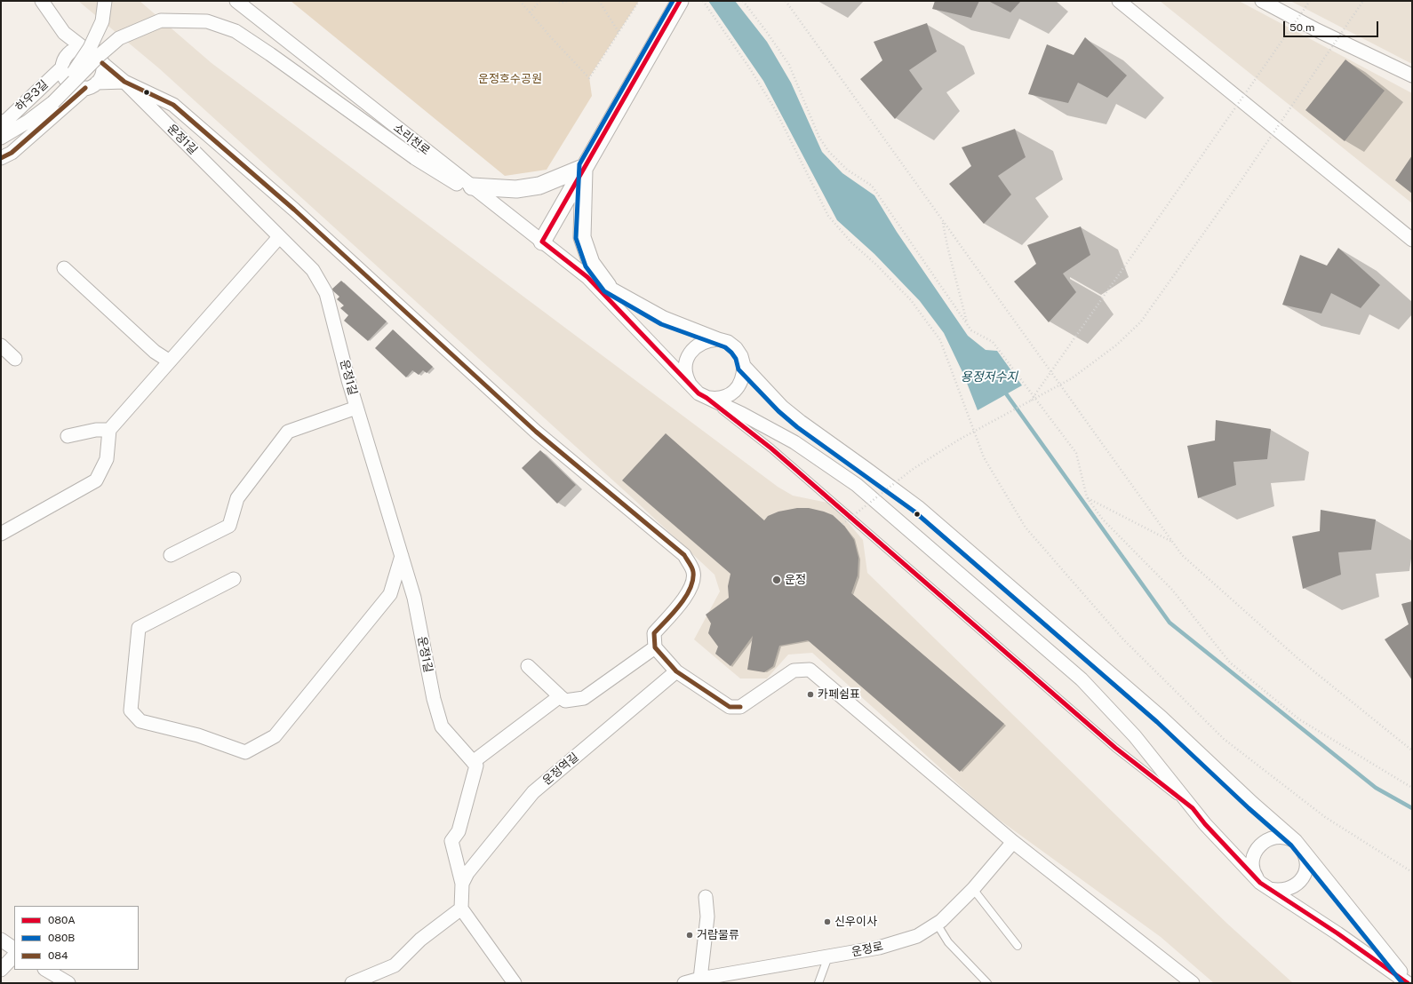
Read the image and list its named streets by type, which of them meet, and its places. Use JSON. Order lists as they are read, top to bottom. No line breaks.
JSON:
{"streets":{"street":["하우3길","운정1길","소리천로","운정역길","운정로"]},"crossings":[["하우3길","운정1길"]],"water":["용정저수지"],"parks":["운정호수공원"],"places":["운정","카페쉼표","신우이사","거람물류"],"lines":["transit line 080A","transit line 080B","transit line 084"],"legend":["080A","080B","084"],"scale_bar":"50 m"}
